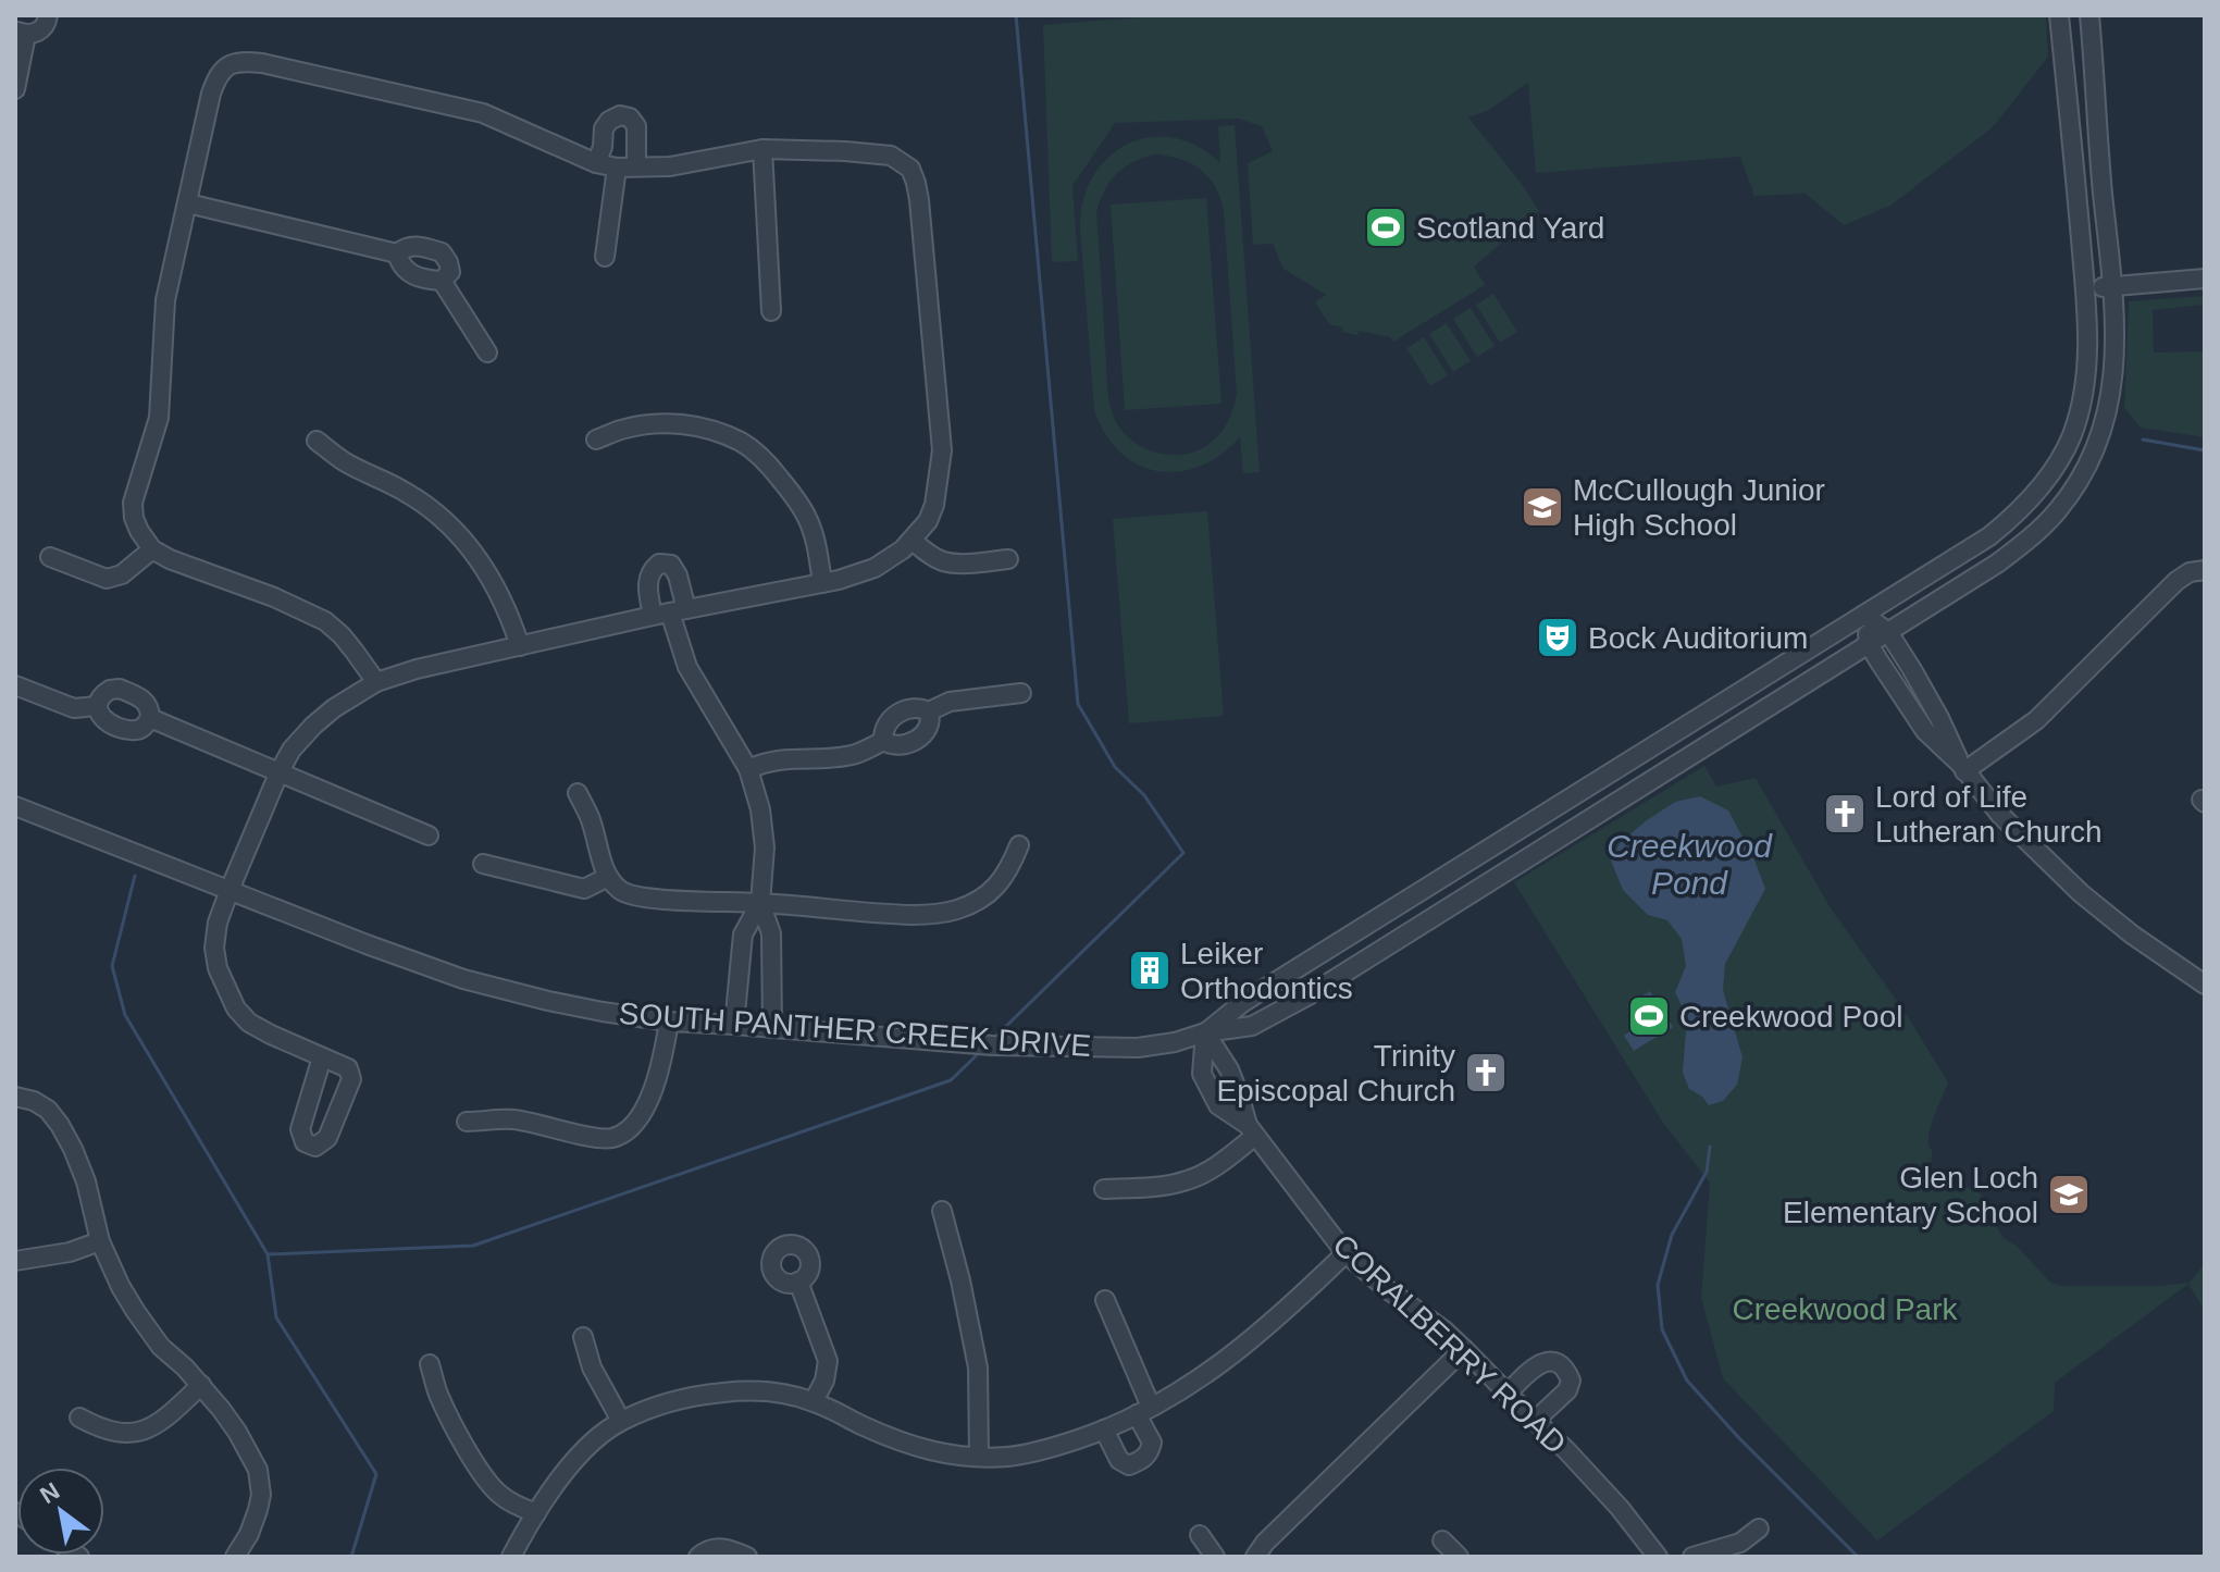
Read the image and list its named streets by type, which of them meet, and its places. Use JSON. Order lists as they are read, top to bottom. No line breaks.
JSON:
{"streets":{"street":["SOUTH PANTHER CREEK DRIVE","CORALBERRY ROAD"]},"crossings":[["SOUTH PANTHER CREEK DRIVE","CORALBERRY ROAD"]],"water":["Creekwood Pond"],"parks":["Creekwood Park"],"places":{"sports":["Scotland Yard","Creekwood Pool"],"school or university":["McCullough Junior High School","Glen Loch Elementary School"],"theatre":["Bock Auditorium"],"church":["Lord of Life Lutheran Church","Trinity Episcopal Church"],"building":["Leiker Orthodontics"]},"north":"top left"}
